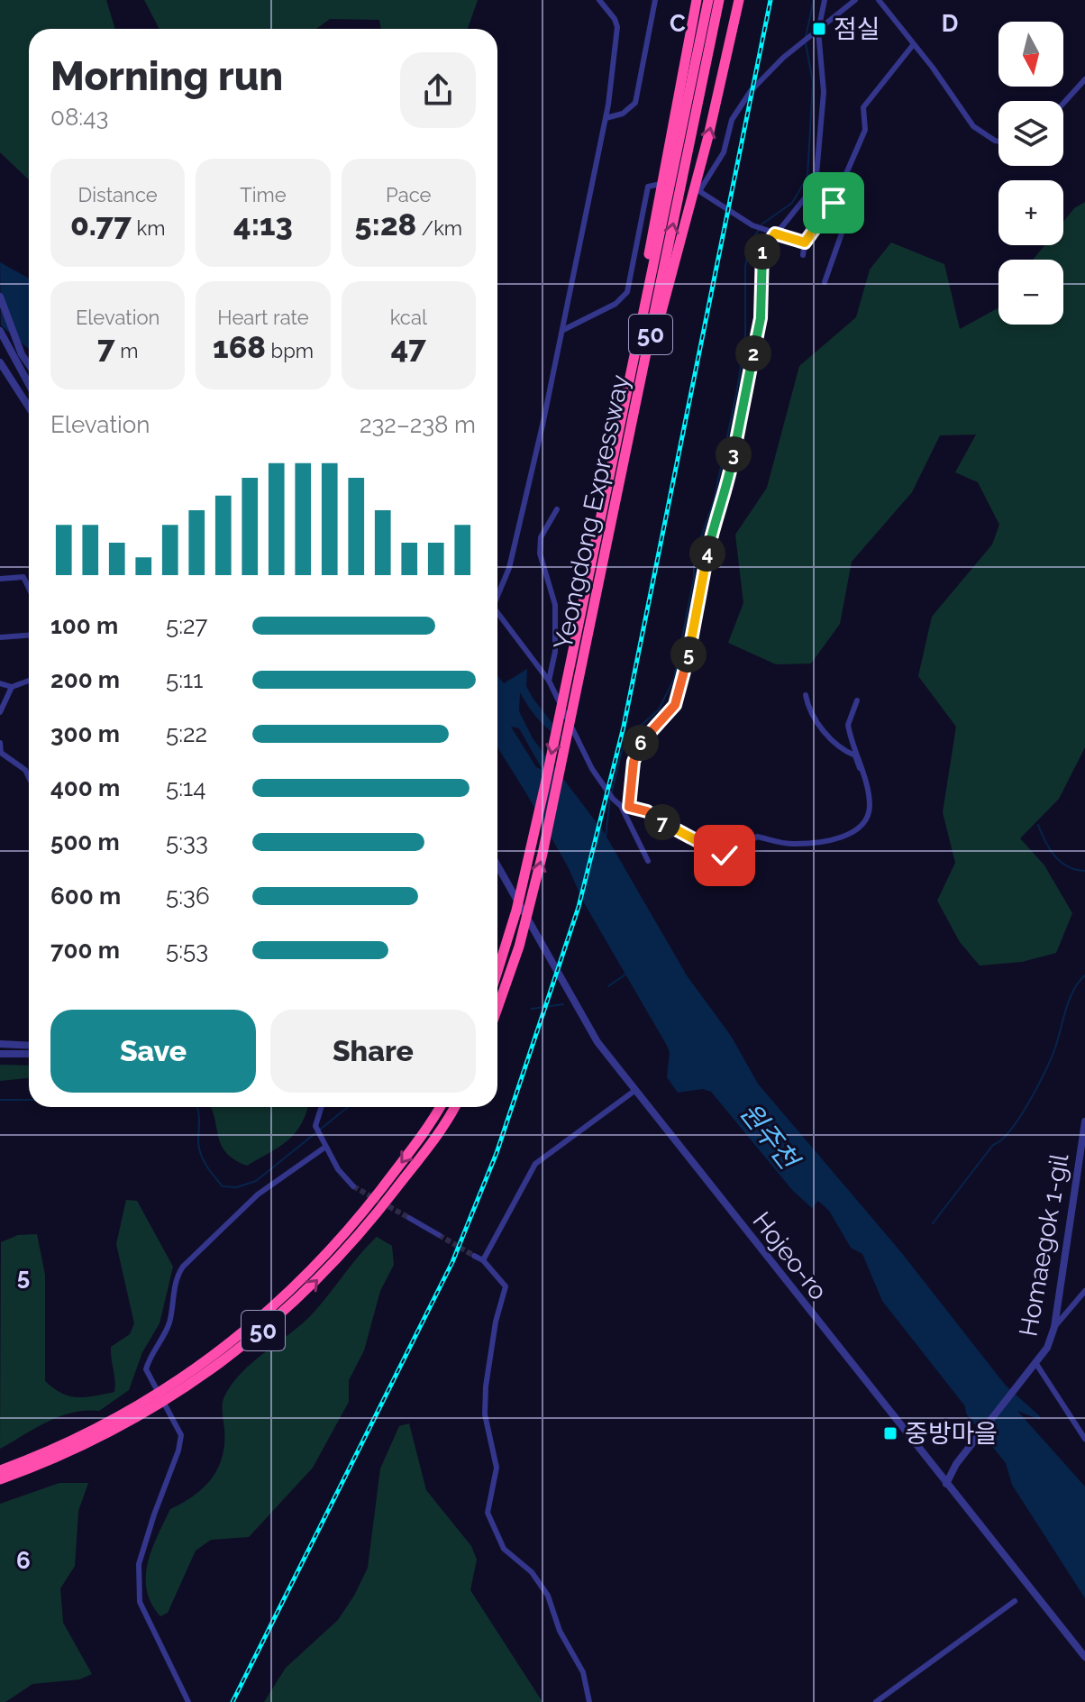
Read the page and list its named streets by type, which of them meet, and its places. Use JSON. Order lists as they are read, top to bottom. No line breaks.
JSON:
{"streets":{"highway":["50","Yeongdong Expressway"],"street":["Homaegok 1-gil","Hojeo-ro"]},"crossings":[["Homaegok 1-gil","Hojeo-ro"]],"water":["원주천"],"places":{"transit":["점실","중방마을"]},"north":"bottom","page":{"map_buttons":["+","−"],"heading":["Morning run","08:43"],"stats":[["Distance","0.77 km"],["Time","4:13"],["Pace","5:28 /km"],["Elevation","7 m"],["Heart rate","168 bpm"],["kcal","47"]],"pins":["1","2","3","4","5","6","7"],"chart":["Elevation","232–238 m"],"list":[{"name":"100 m","note":"5:27"},{"name":"200 m","note":"5:11"},{"name":"300 m","note":"5:22"},{"name":"400 m","note":"5:14"},{"name":"500 m","note":"5:33"},{"name":"600 m","note":"5:36"},{"name":"700 m","note":"5:53"}],"buttons":["Save","Share"]},"grid":{"columns":["C","D"],"rows":["5","6"]}}
